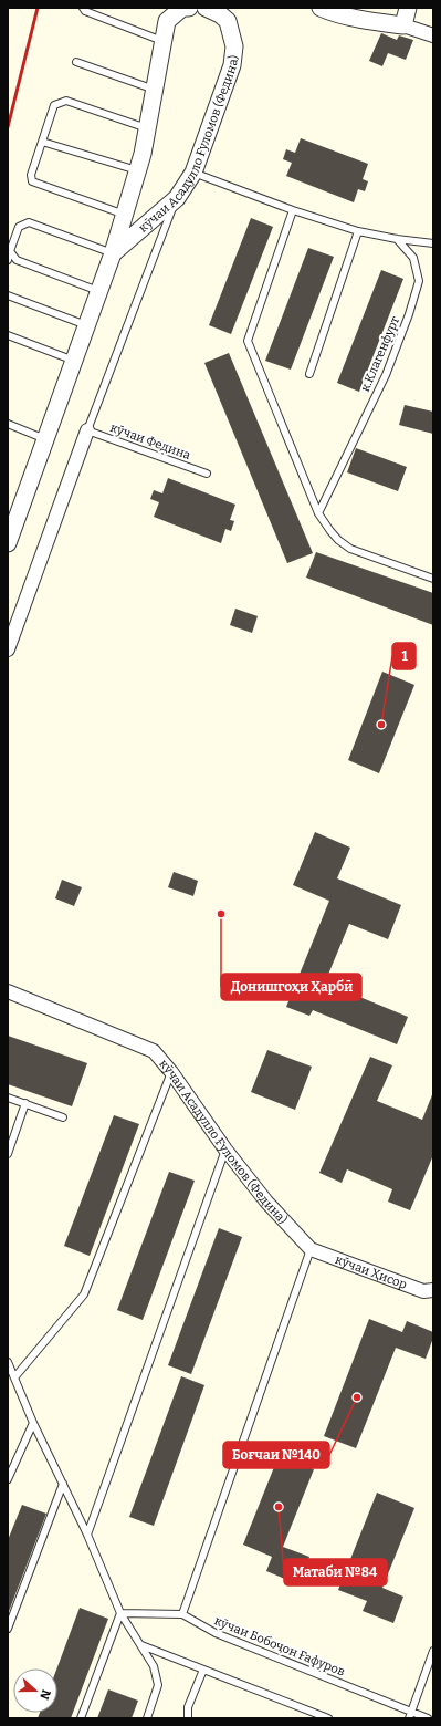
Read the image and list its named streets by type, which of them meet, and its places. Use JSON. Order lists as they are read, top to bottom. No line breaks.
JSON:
{"streets":{"street":["кӯчаи Асадулло Ғуломов (Федина)","кӯчаи Ҳисор"],"lane":["к.Клагенфурт","кӯчаи Федина","кӯчаи Бобоҷон Ғафуров"]},"crossings":[["кӯчаи Асадулло Ғуломов (Федина)","кӯчаи Ҳисор"]],"places":["1","Донишгоҳи Ҳарбӣ","Боғчаи №140","Матаби №84"],"north":"right"}
